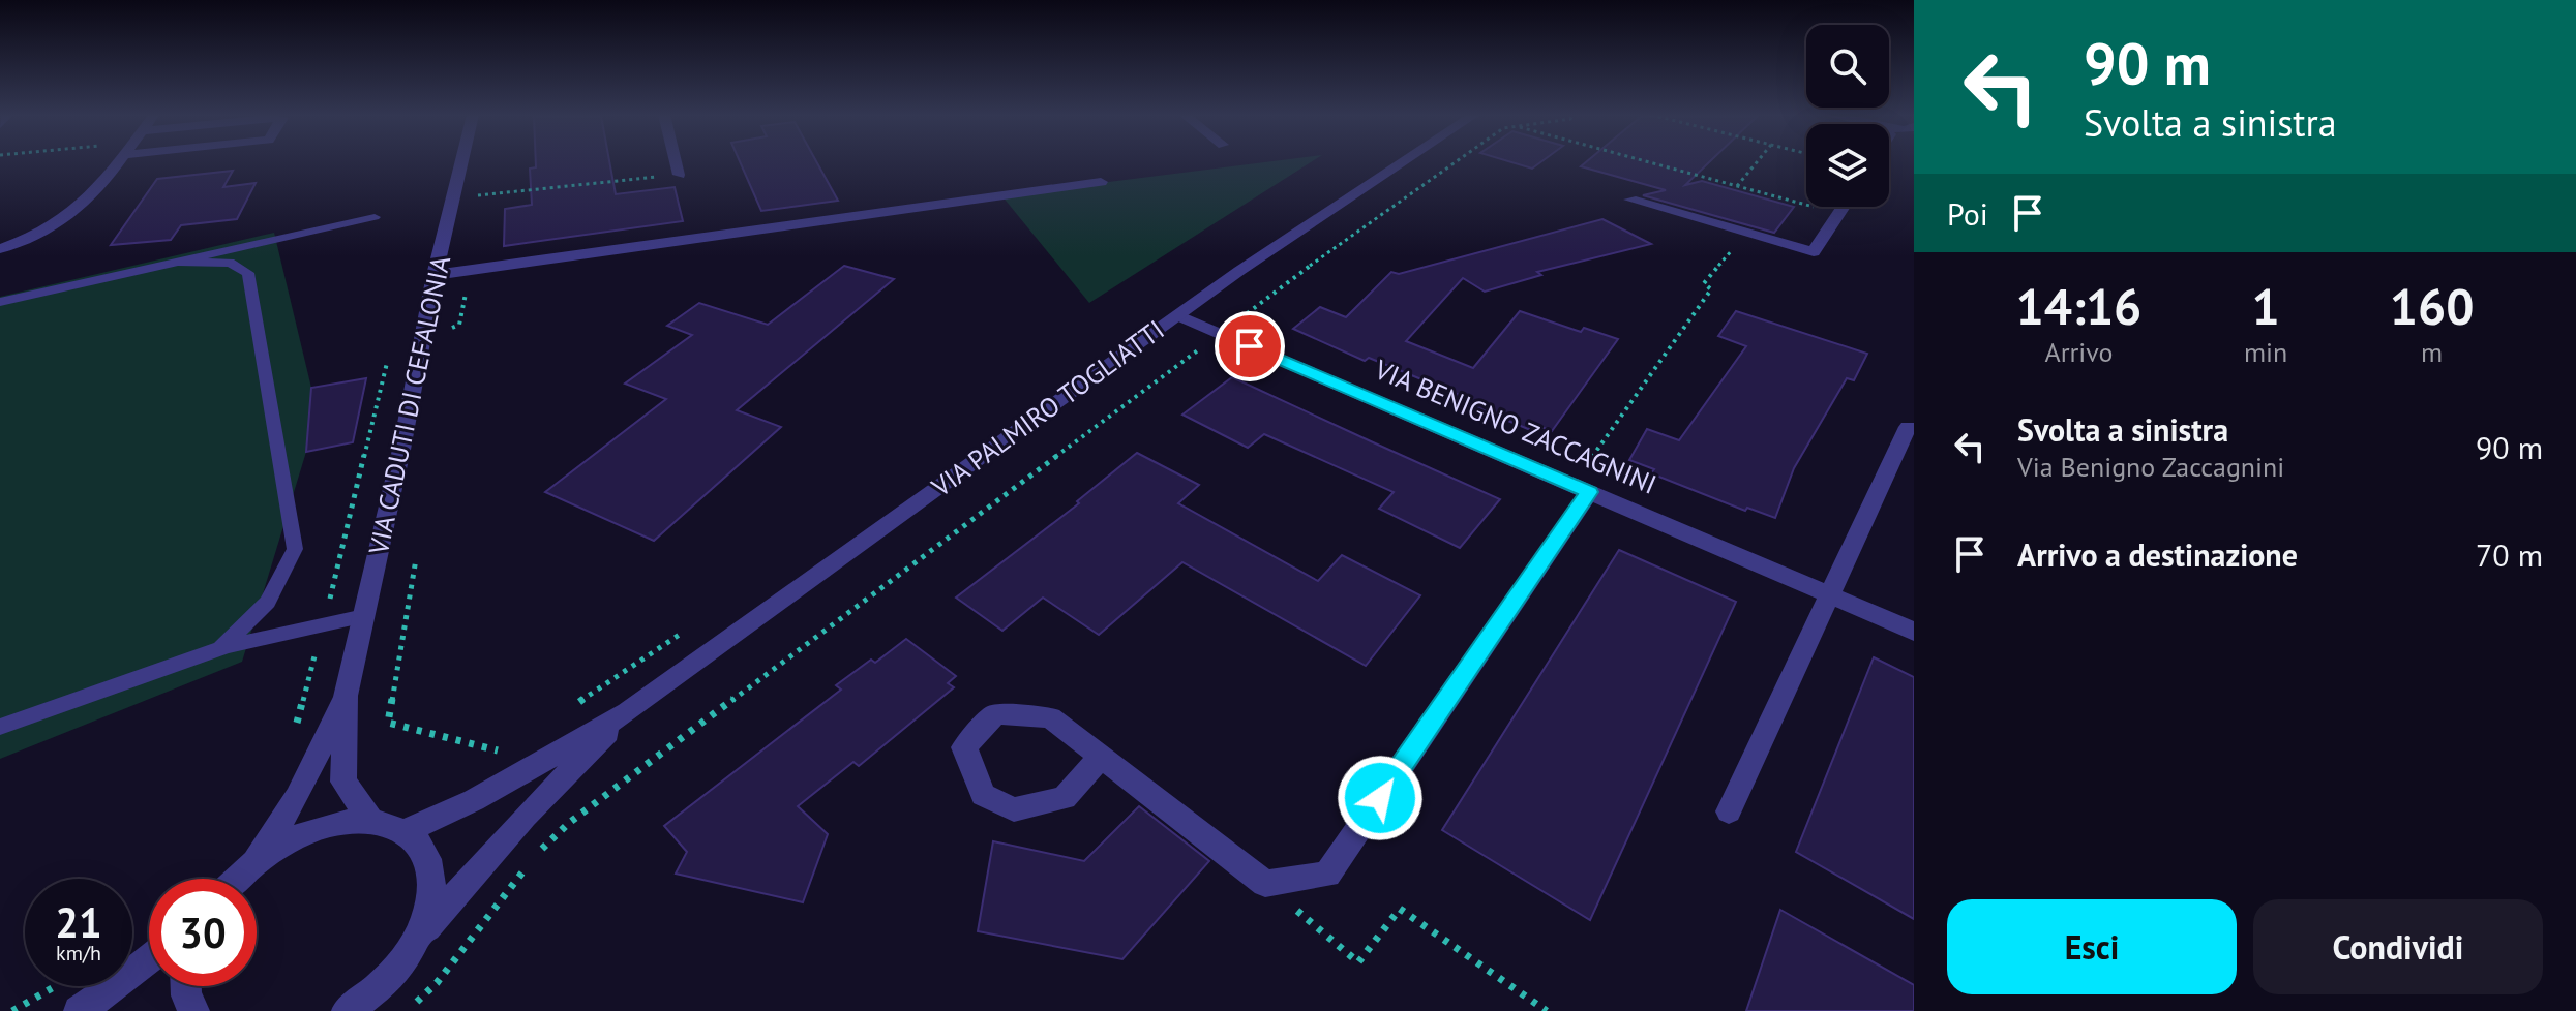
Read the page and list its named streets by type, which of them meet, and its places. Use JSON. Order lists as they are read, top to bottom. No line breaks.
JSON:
{"streets":{"street":["VIA CADUTI DI CEFALONIA","VIA PALMIRO TOGLIATTI","VIA BENIGNO ZACCAGNINI"]},"crossings":[["VIA PALMIRO TOGLIATTI","VIA BENIGNO ZACCAGNINI"]],"page":{"turn":["90 m","Svolta a sinistra"],"then":"Poi","eta":["14:16","Arrivo","1","min","160","m"],"list":[{"name":"Svolta a sinistra","note":"Via Benigno Zaccagnini","value":"90 m"},{"name":"Arrivo a destinazione","value":"70 m"}],"speed":"21 km/h","limit":"30","buttons":["Esci","Condividi"]}}
